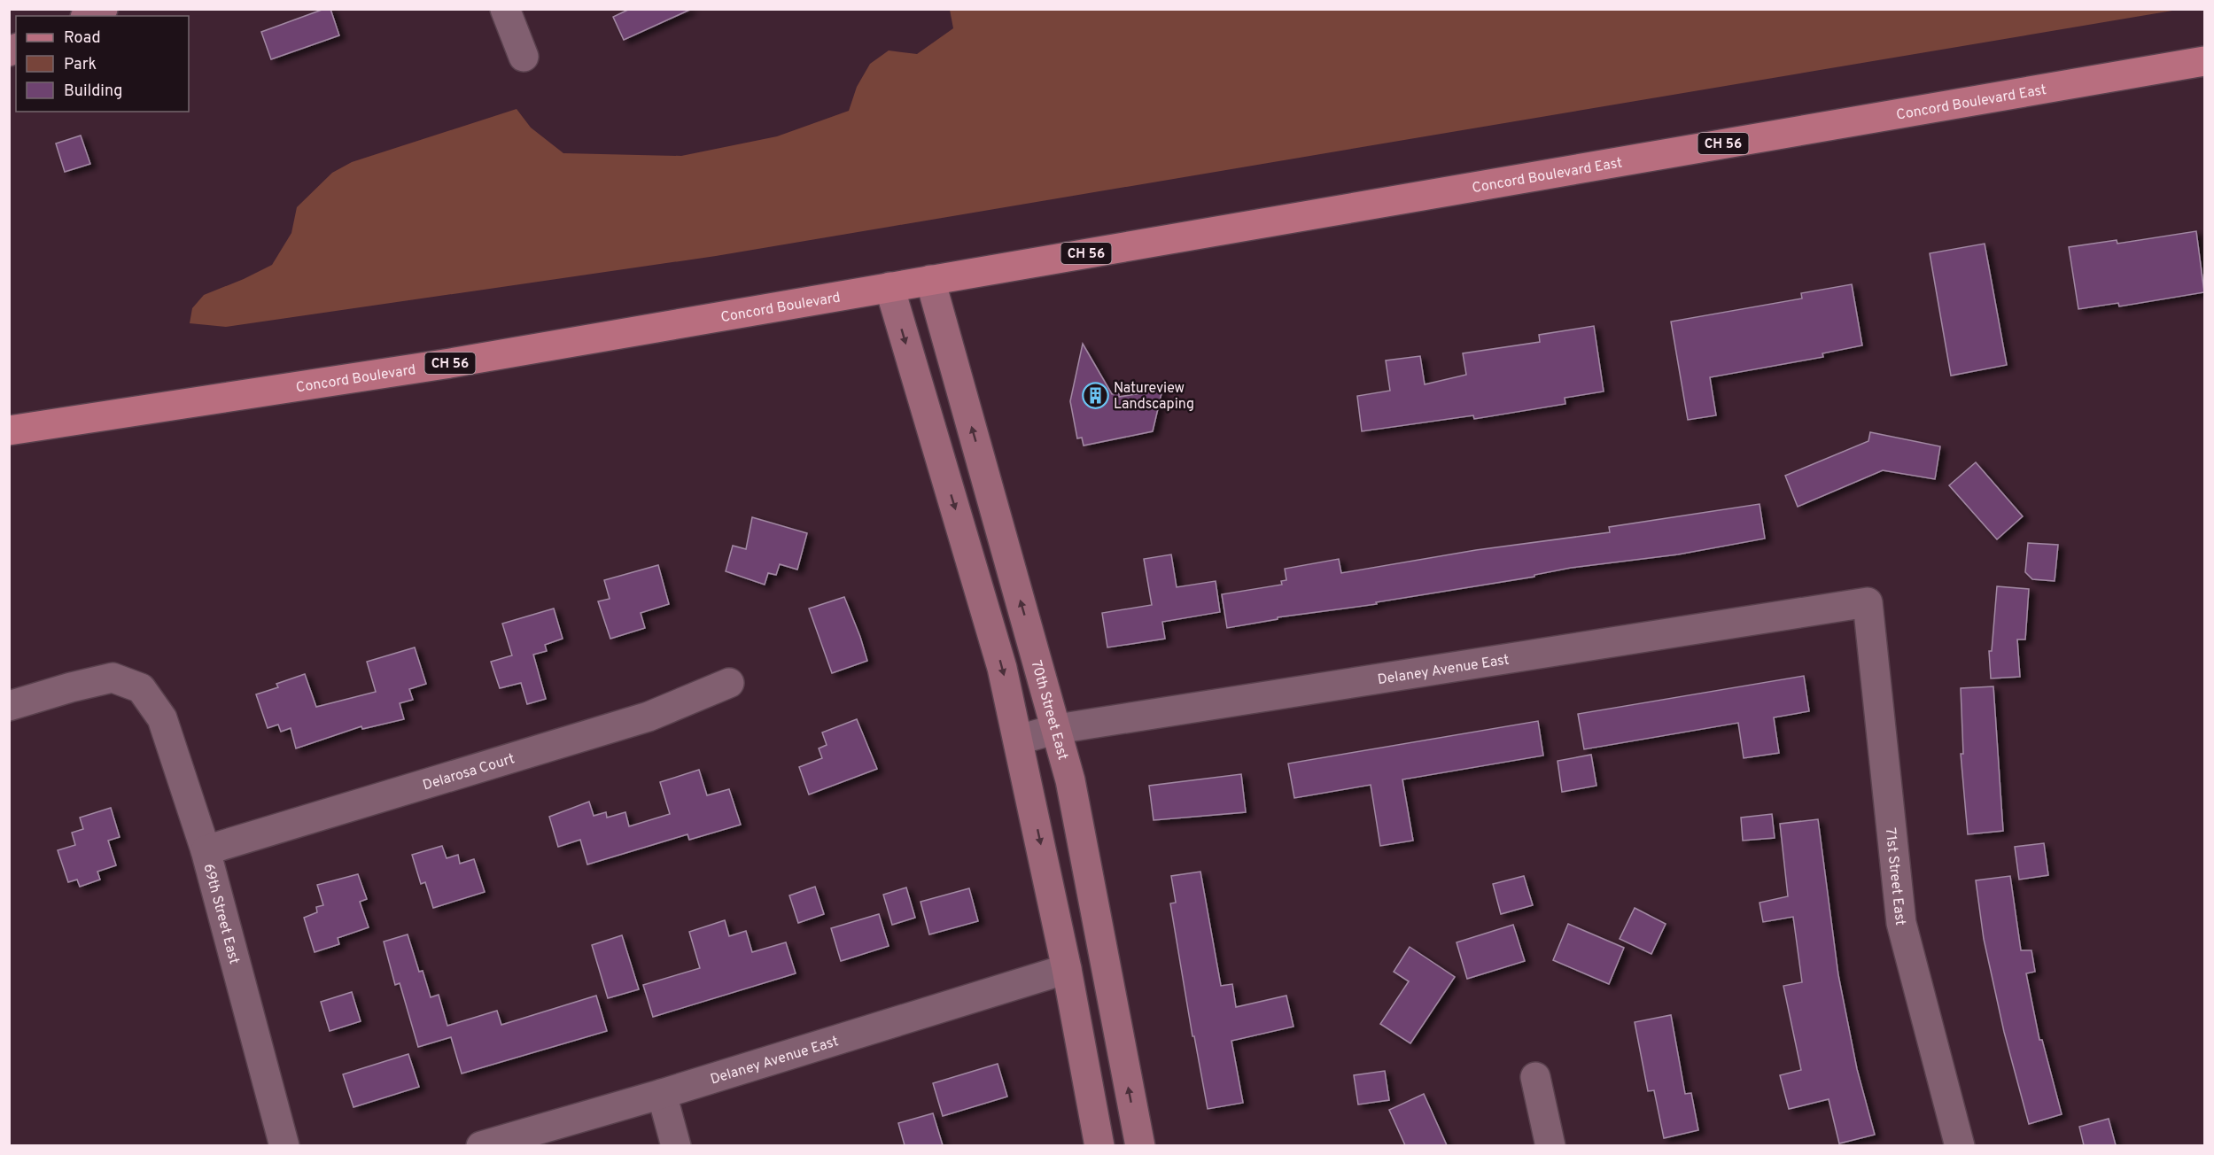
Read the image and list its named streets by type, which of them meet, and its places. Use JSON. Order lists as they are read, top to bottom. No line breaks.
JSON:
{"streets":{"main road":["Concord Boulevard East","CH 56","Concord Boulevard","70th Street East"],"street":["Delaney Avenue East","Delarosa Court","71st Street East","69th Street East"]},"crossings":[["Concord Boulevard East","Concord Boulevard"],["Concord Boulevard East","70th Street East"],["Delaney Avenue East","70th Street East"],["Delaney Avenue East","71st Street East"],["Delarosa Court","69th Street East"]],"places":{"building":["Natureview Landscaping"]},"legend":["Road","Park","Building"]}
